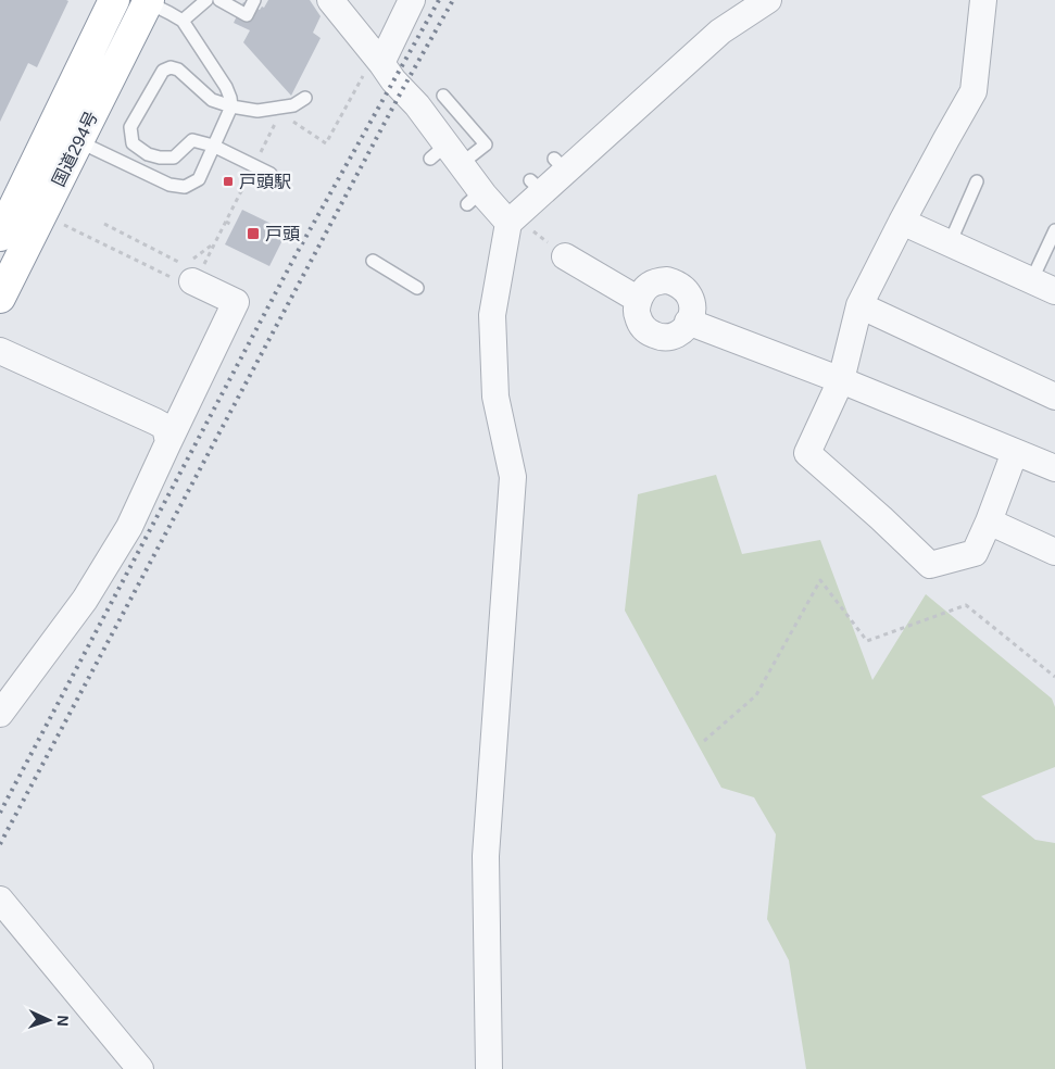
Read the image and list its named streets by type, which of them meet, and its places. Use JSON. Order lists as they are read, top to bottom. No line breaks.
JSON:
{"streets":{"highway":["国道294号"]},"places":{"transit":["戸頭駅","戸頭"]},"north":"right"}
